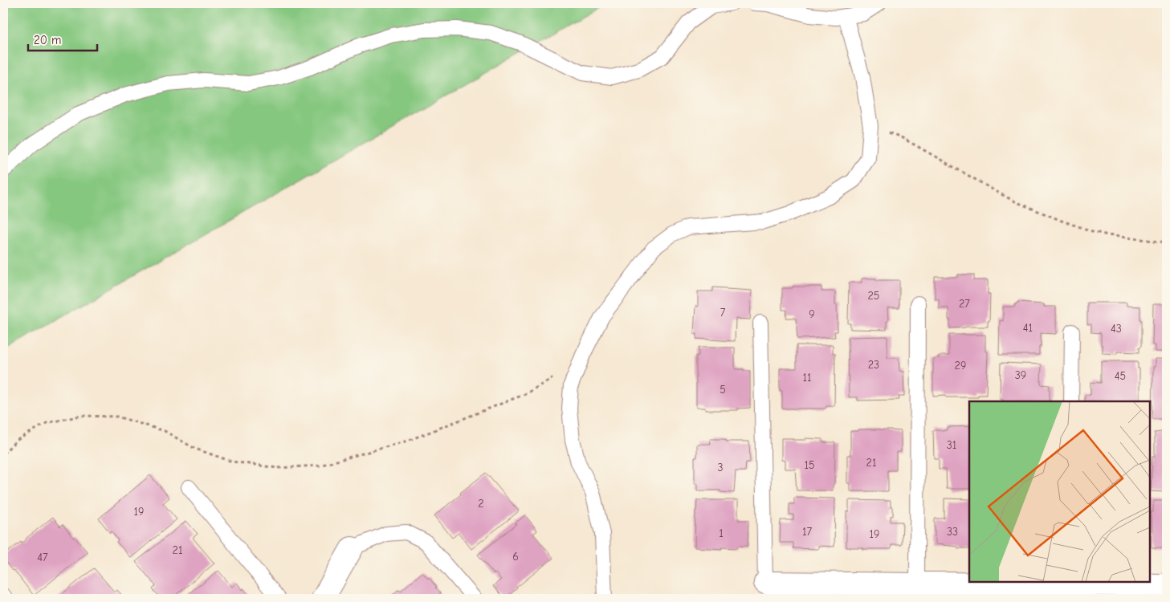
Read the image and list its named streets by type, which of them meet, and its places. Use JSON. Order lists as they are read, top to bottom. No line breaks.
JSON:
{"house_numbers":["25","27","7","9","41","43","23","29","39","45","11","5","31","21","15","3","2","19","17","33","1","19","21","6","47"],"scale_bar":"20 m"}
